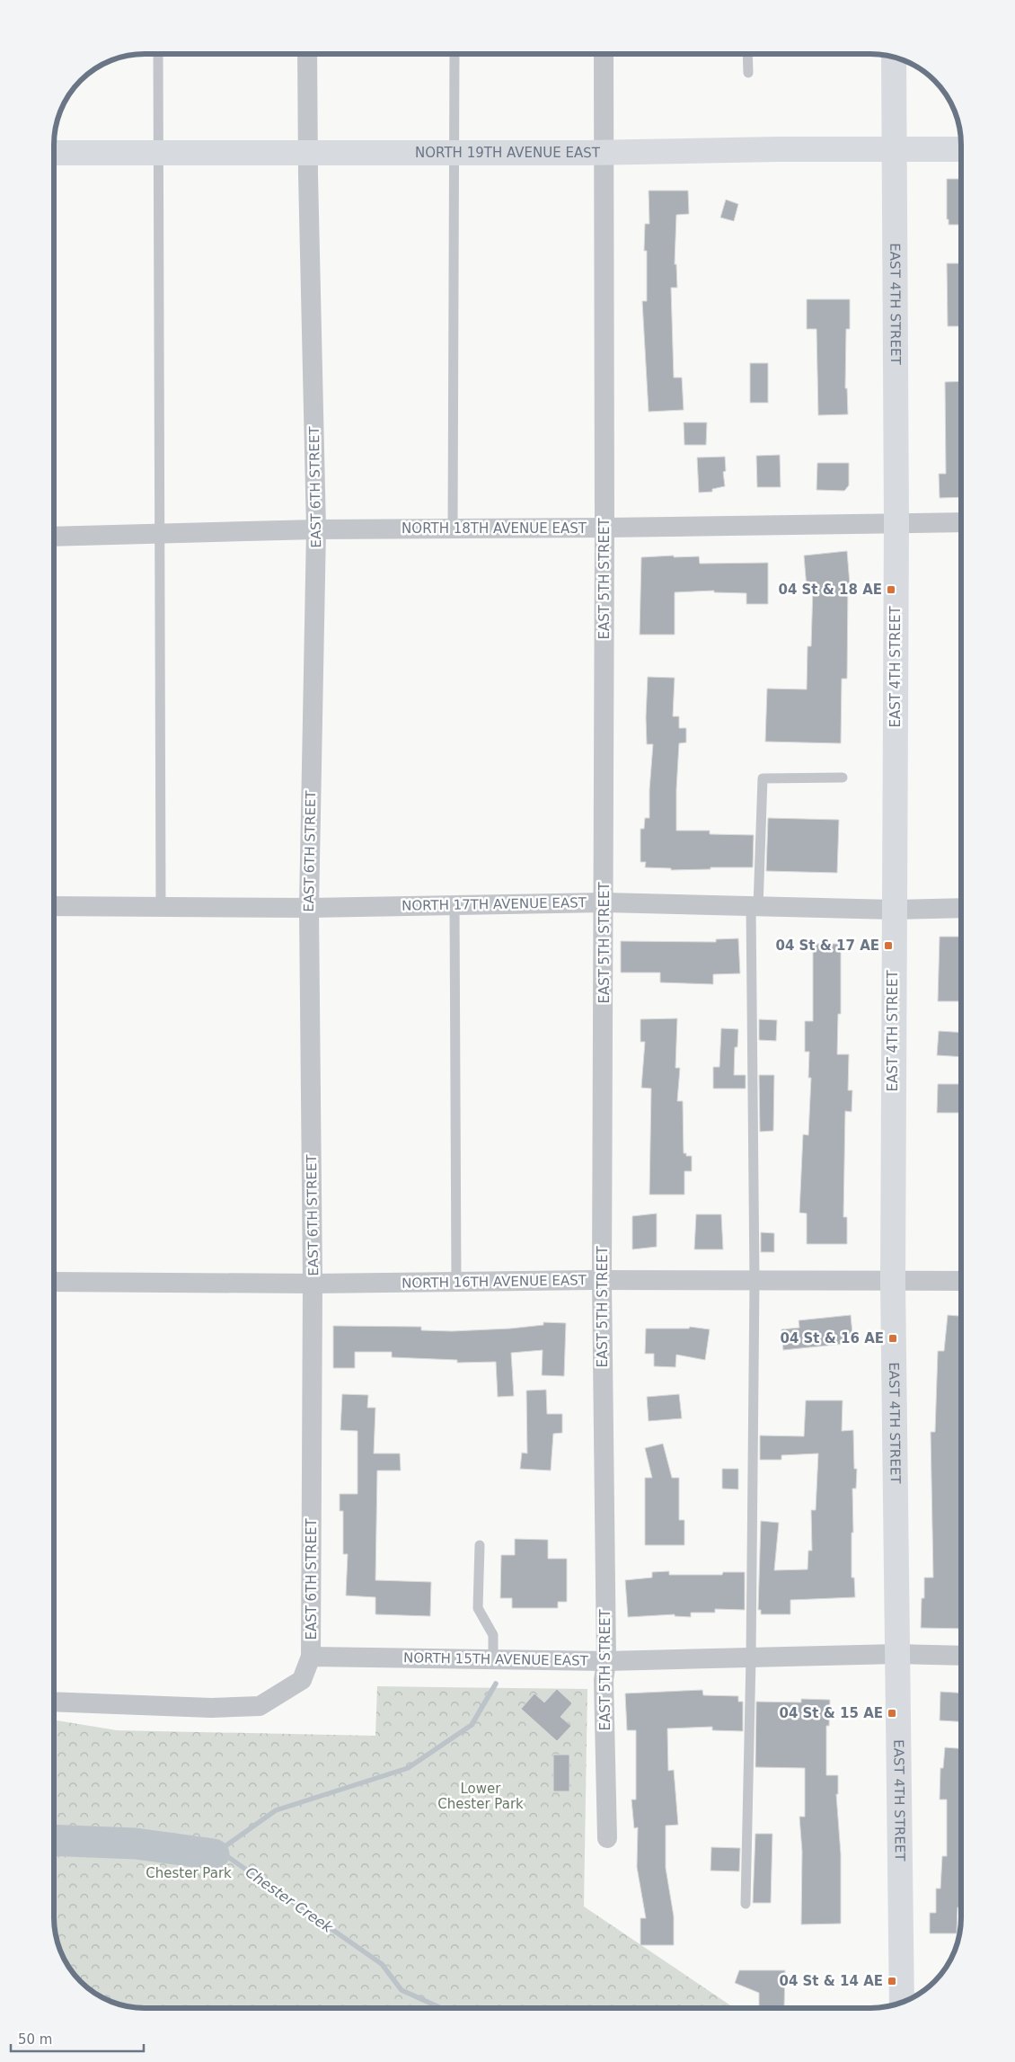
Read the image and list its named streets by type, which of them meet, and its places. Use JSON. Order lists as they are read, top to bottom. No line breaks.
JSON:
{"streets":{"main road":["NORTH 19TH AVENUE EAST","EAST 4TH STREET"],"street":["EAST 6TH STREET","NORTH 18TH AVENUE EAST","EAST 5TH STREET","NORTH 17TH AVENUE EAST","NORTH 16TH AVENUE EAST","NORTH 15TH AVENUE EAST"]},"crossings":[["NORTH 19TH AVENUE EAST","EAST 4TH STREET"],["NORTH 19TH AVENUE EAST","EAST 6TH STREET"],["NORTH 19TH AVENUE EAST","EAST 5TH STREET"],["EAST 4TH STREET","NORTH 18TH AVENUE EAST"],["EAST 4TH STREET","NORTH 17TH AVENUE EAST"],["EAST 4TH STREET","NORTH 16TH AVENUE EAST"],["EAST 4TH STREET","NORTH 15TH AVENUE EAST"],["EAST 6TH STREET","NORTH 18TH AVENUE EAST"],["EAST 6TH STREET","NORTH 17TH AVENUE EAST"],["EAST 6TH STREET","NORTH 16TH AVENUE EAST"],["EAST 6TH STREET","NORTH 15TH AVENUE EAST"],["NORTH 18TH AVENUE EAST","EAST 5TH STREET"],["EAST 5TH STREET","NORTH 17TH AVENUE EAST"],["EAST 5TH STREET","NORTH 16TH AVENUE EAST"],["EAST 5TH STREET","NORTH 15TH AVENUE EAST"]],"water":["Chester Creek"],"parks":["Lower Chester Park","Chester Park"],"places":{"transit":["04 St & 18 AE","04 St & 17 AE","04 St & 16 AE","04 St & 15 AE","04 St & 14 AE"]},"scale_bar":"50 m"}
